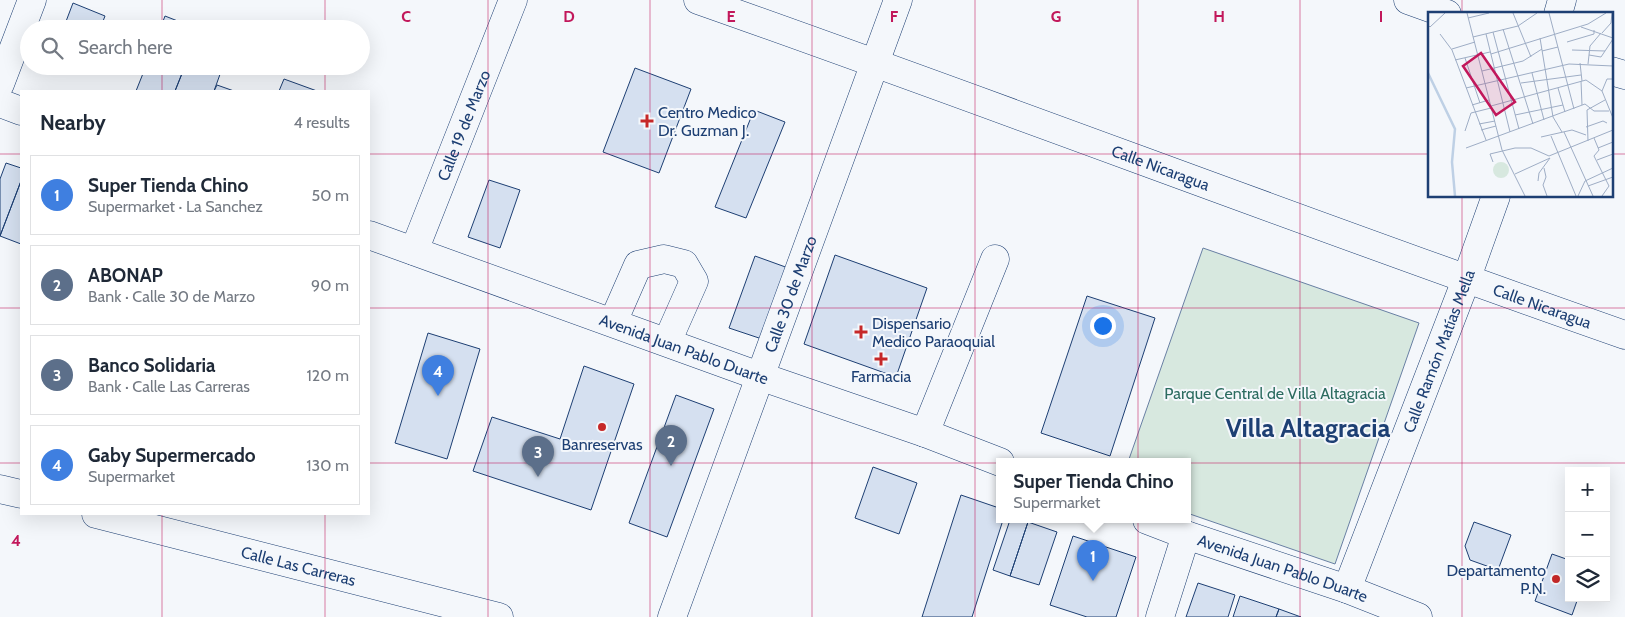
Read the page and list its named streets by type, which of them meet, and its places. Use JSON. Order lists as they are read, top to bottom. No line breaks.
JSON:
{"streets":{"street":["Calle 19 de Marzo","Calle Nicaragua","Calle 30 de Marzo","Avenida Juan Pablo Duarte","Calle Ramón Matías Mella","Calle Las Carreras"]},"crossings":[["Calle 19 de Marzo","Avenida Juan Pablo Duarte"],["Calle Nicaragua","Calle 30 de Marzo"],["Calle Nicaragua","Calle Ramón Matías Mella"],["Calle 30 de Marzo","Avenida Juan Pablo Duarte"],["Avenida Juan Pablo Duarte","Calle Ramón Matías Mella"]],"districts":["Villa Altagracia"],"parks":["Parque Central de Villa Altagracia"],"places":{"health":["Centro Medico Dr. Guzman J.","Dispensario Medico Paraoquial","Farmacia"],"other":["Banreservas","Departamento P.N."]},"page":{"search":"Search here","heading":["Nearby","4 results"],"list":[{"mark":"1","name":"Super Tienda Chino","note":"Supermarket · La Sanchez","value":"50 m"},{"mark":"2","name":"ABONAP","note":"Bank · Calle 30 de Marzo","value":"90 m"},{"mark":"3","name":"Banco Solidaria","note":"Bank · Calle Las Carreras","value":"120 m"},{"mark":"4","name":"Gaby Supermercado","note":"Supermarket","value":"130 m"}],"pins":["4","2","3","1"],"popup":["Super Tienda Chino","Supermarket"],"map_buttons":["+","−"]},"grid":{"columns":["C","D","E","F","G","H","I"],"rows":["4"]}}
